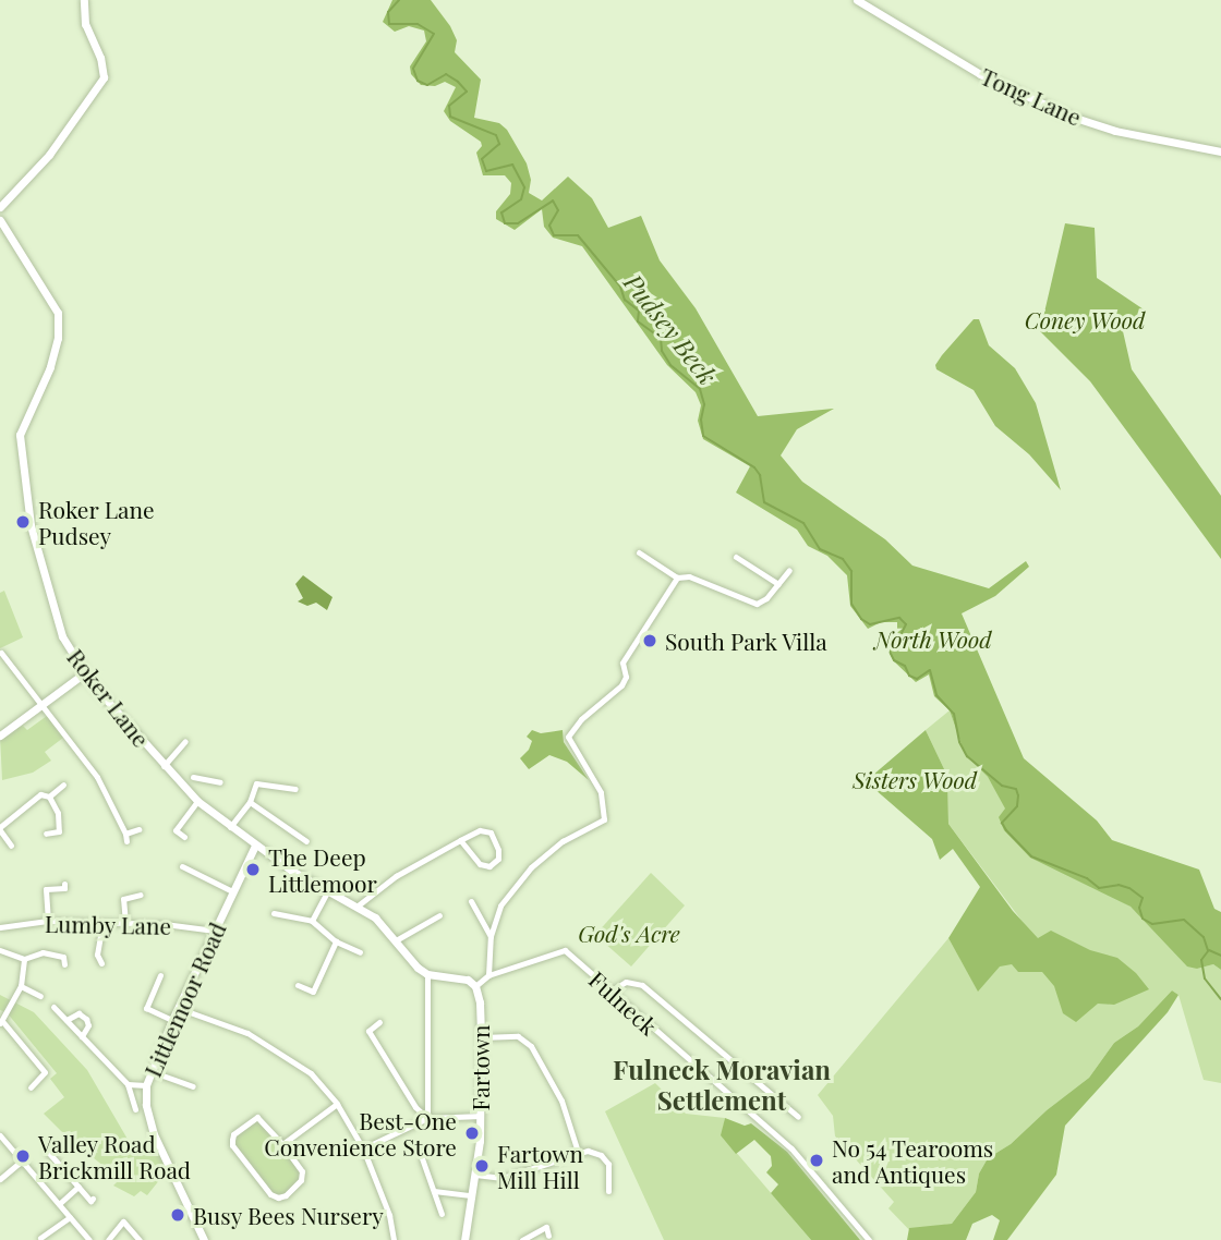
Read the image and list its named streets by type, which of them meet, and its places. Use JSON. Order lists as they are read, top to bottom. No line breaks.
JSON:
{"streets":{"street":["Tong Lane","Roker Lane","Lumby Lane","Littlemoor Road","Fulneck","Fartown"]},"crossings":[["Roker Lane","Littlemoor Road"],["Lumby Lane","Littlemoor Road"],["Fulneck","Fartown"]],"districts":["Fulneck Moravian Settlement"],"water":["Pudsey Beck"],"parks":["Coney Wood","North Wood","Sisters Wood","God's Acre"],"places":["Roker Lane Pudsey","South Park Villa","The Deep Littlemoor","Best-One Convenience Store","Valley Road Brickmill Road","No 54 Tearooms and Antiques","Fartown Mill Hill","Busy Bees Nursery"]}
